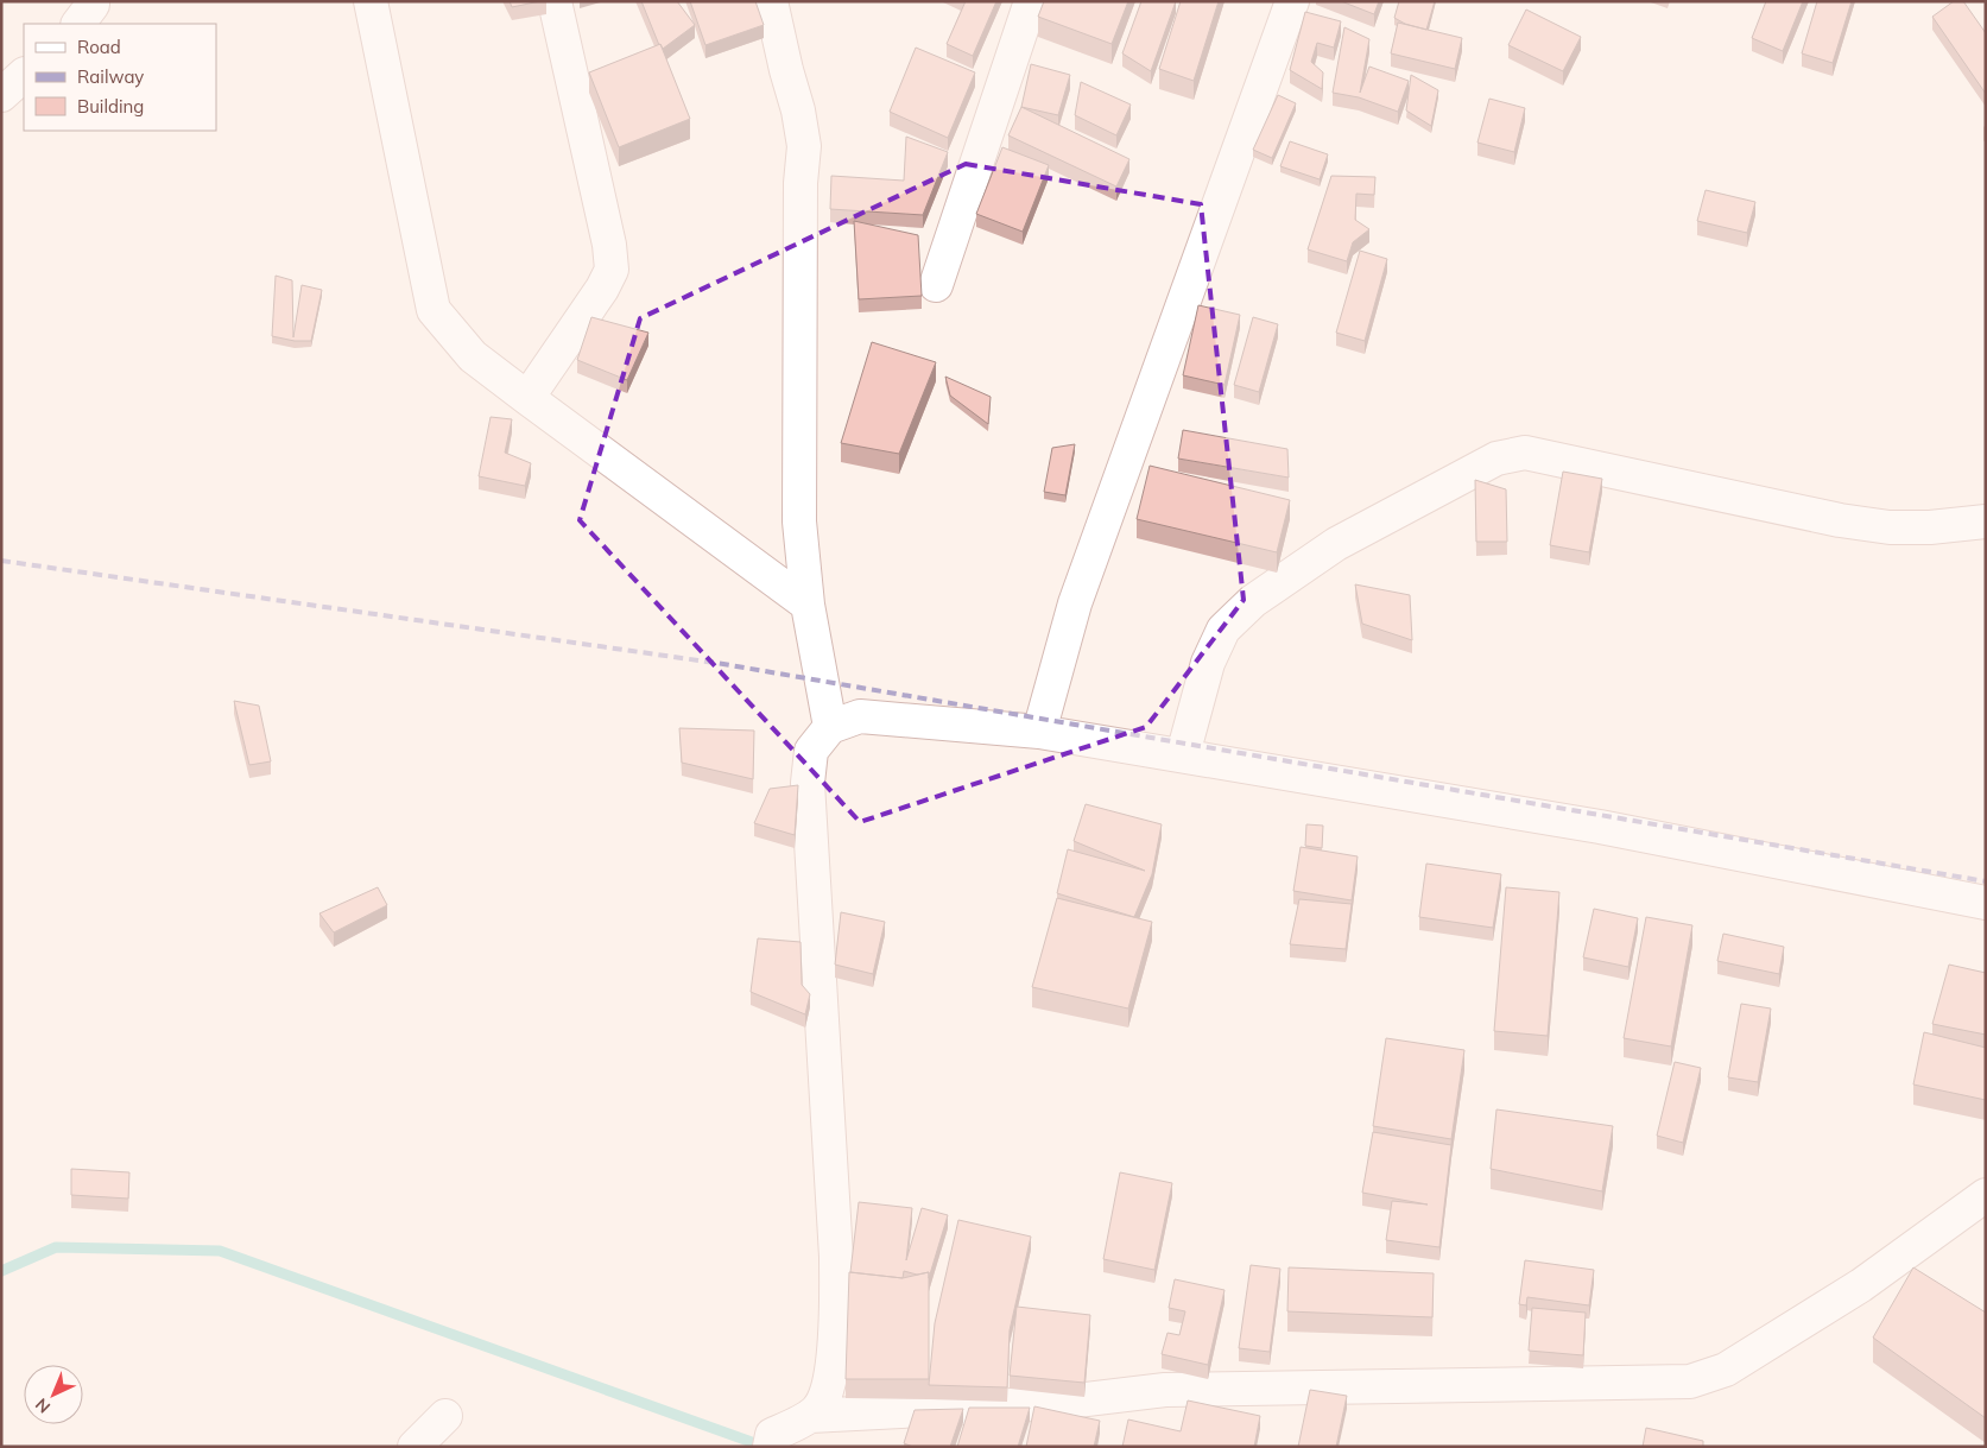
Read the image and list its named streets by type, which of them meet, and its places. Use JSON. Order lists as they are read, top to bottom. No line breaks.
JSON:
{"legend":["Road","Railway","Building"],"north":"bottom left"}
